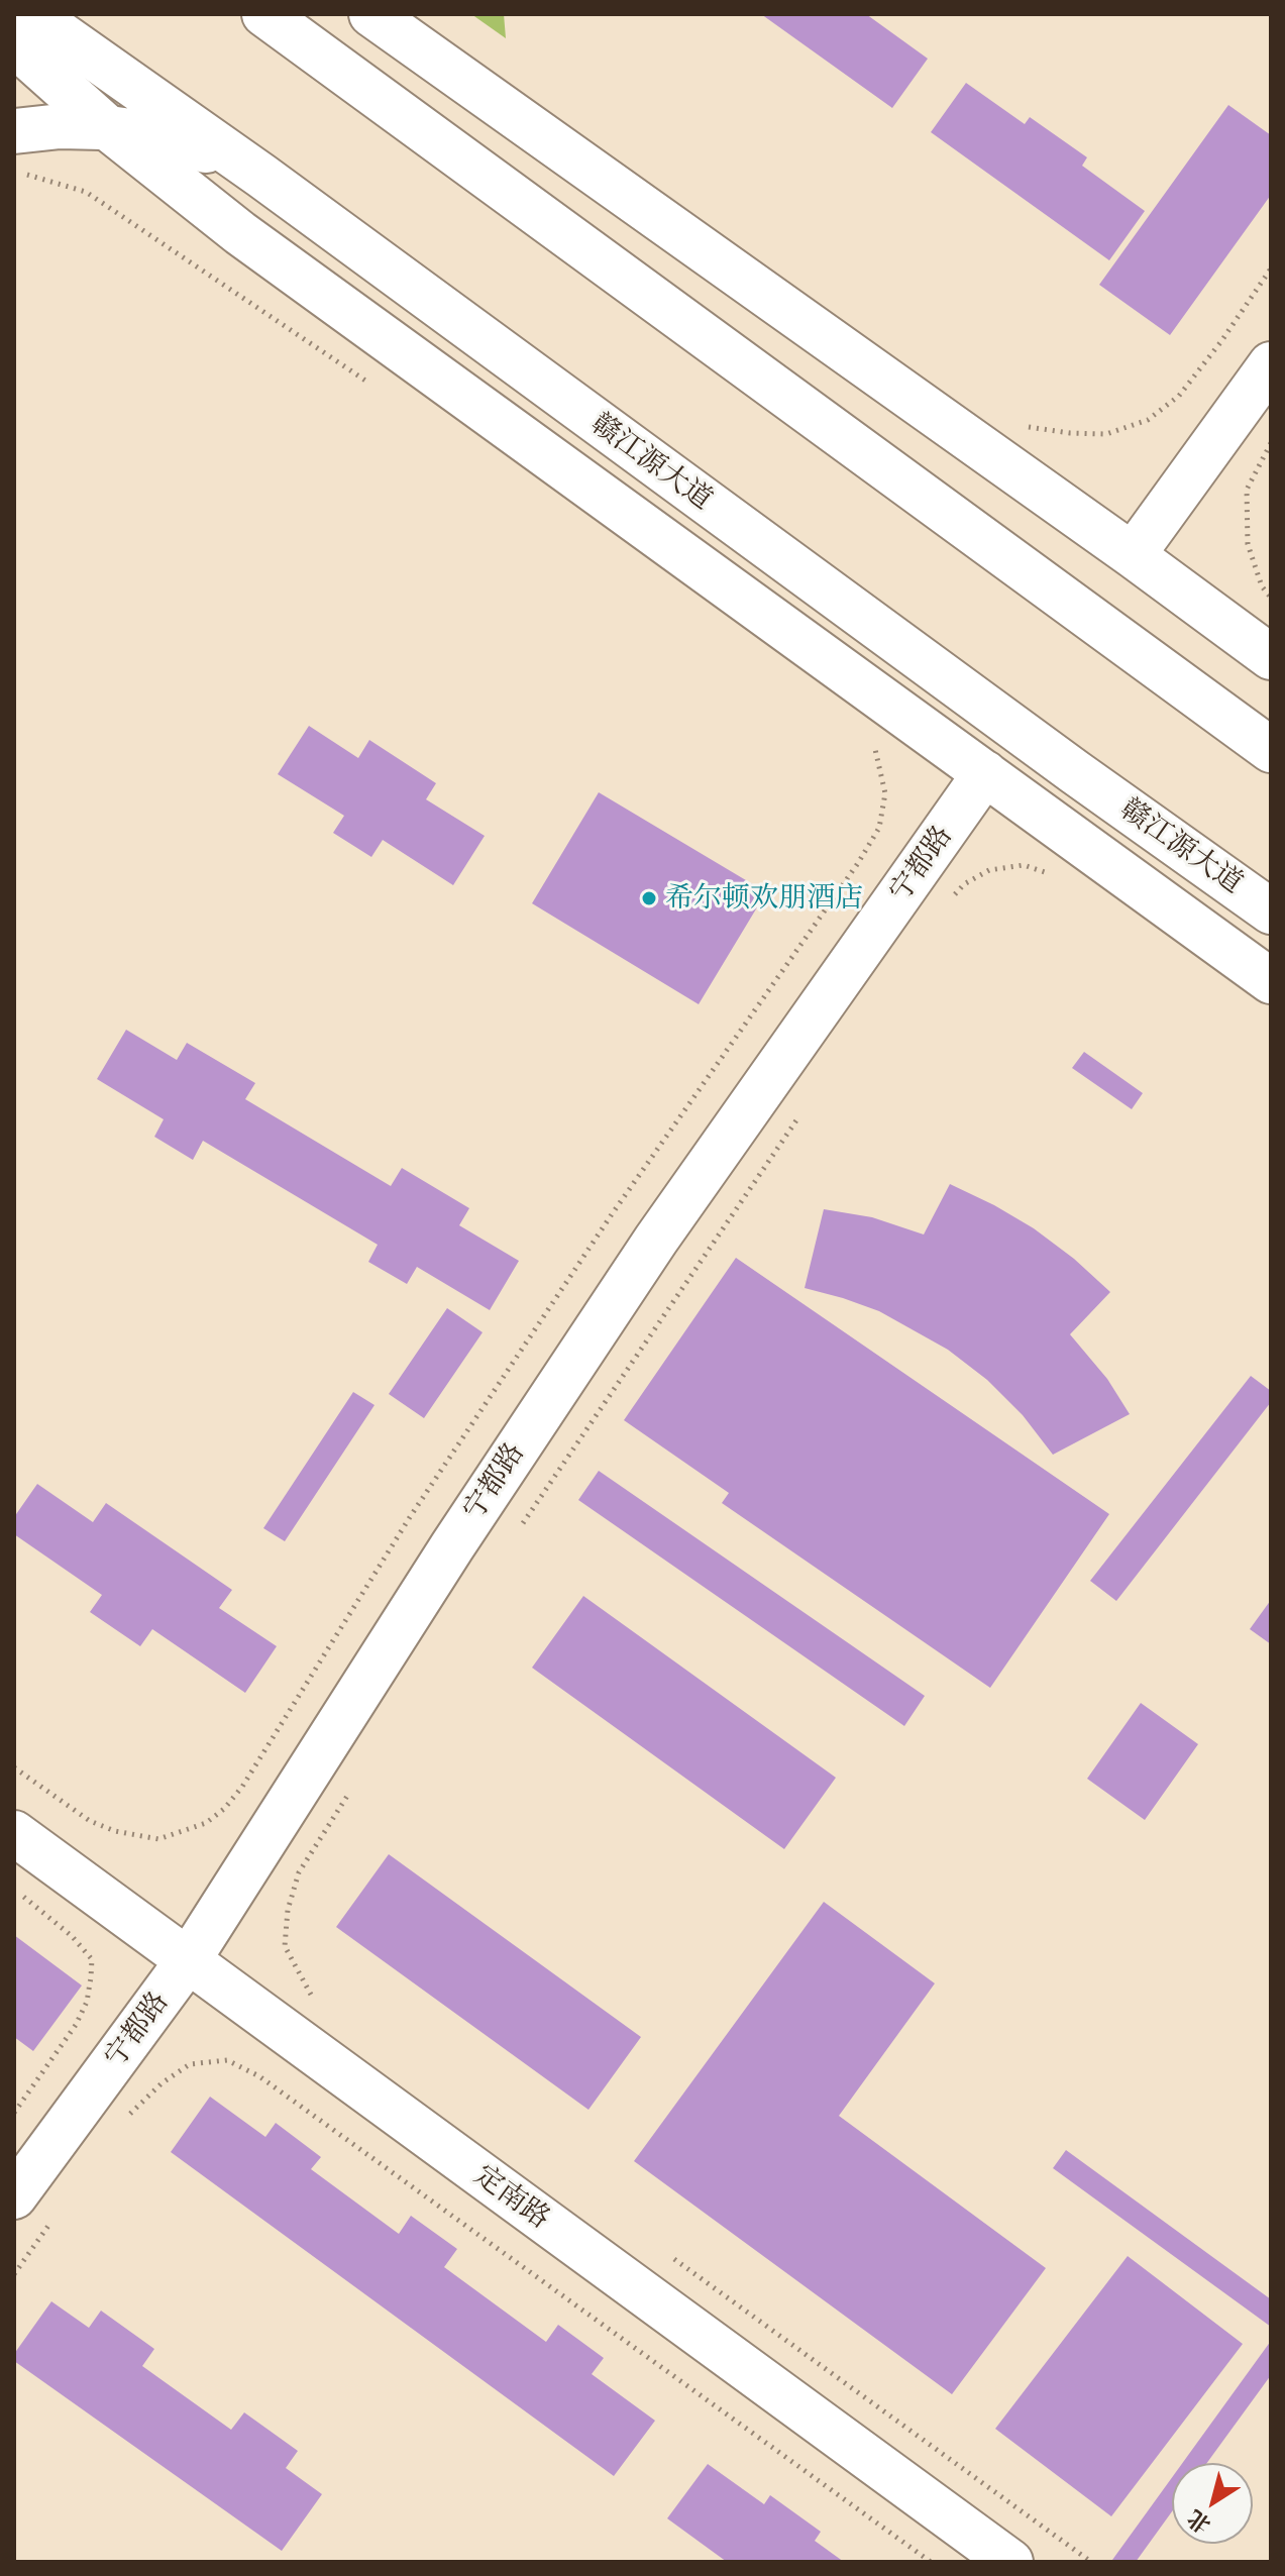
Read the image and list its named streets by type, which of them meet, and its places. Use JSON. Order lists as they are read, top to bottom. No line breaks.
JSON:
{"streets":{"street":["赣江源大道","宁都路","定南路"]},"crossings":[["宁都路","定南路"]],"places":["希尔顿欢朋酒店"],"north":"bottom left"}
